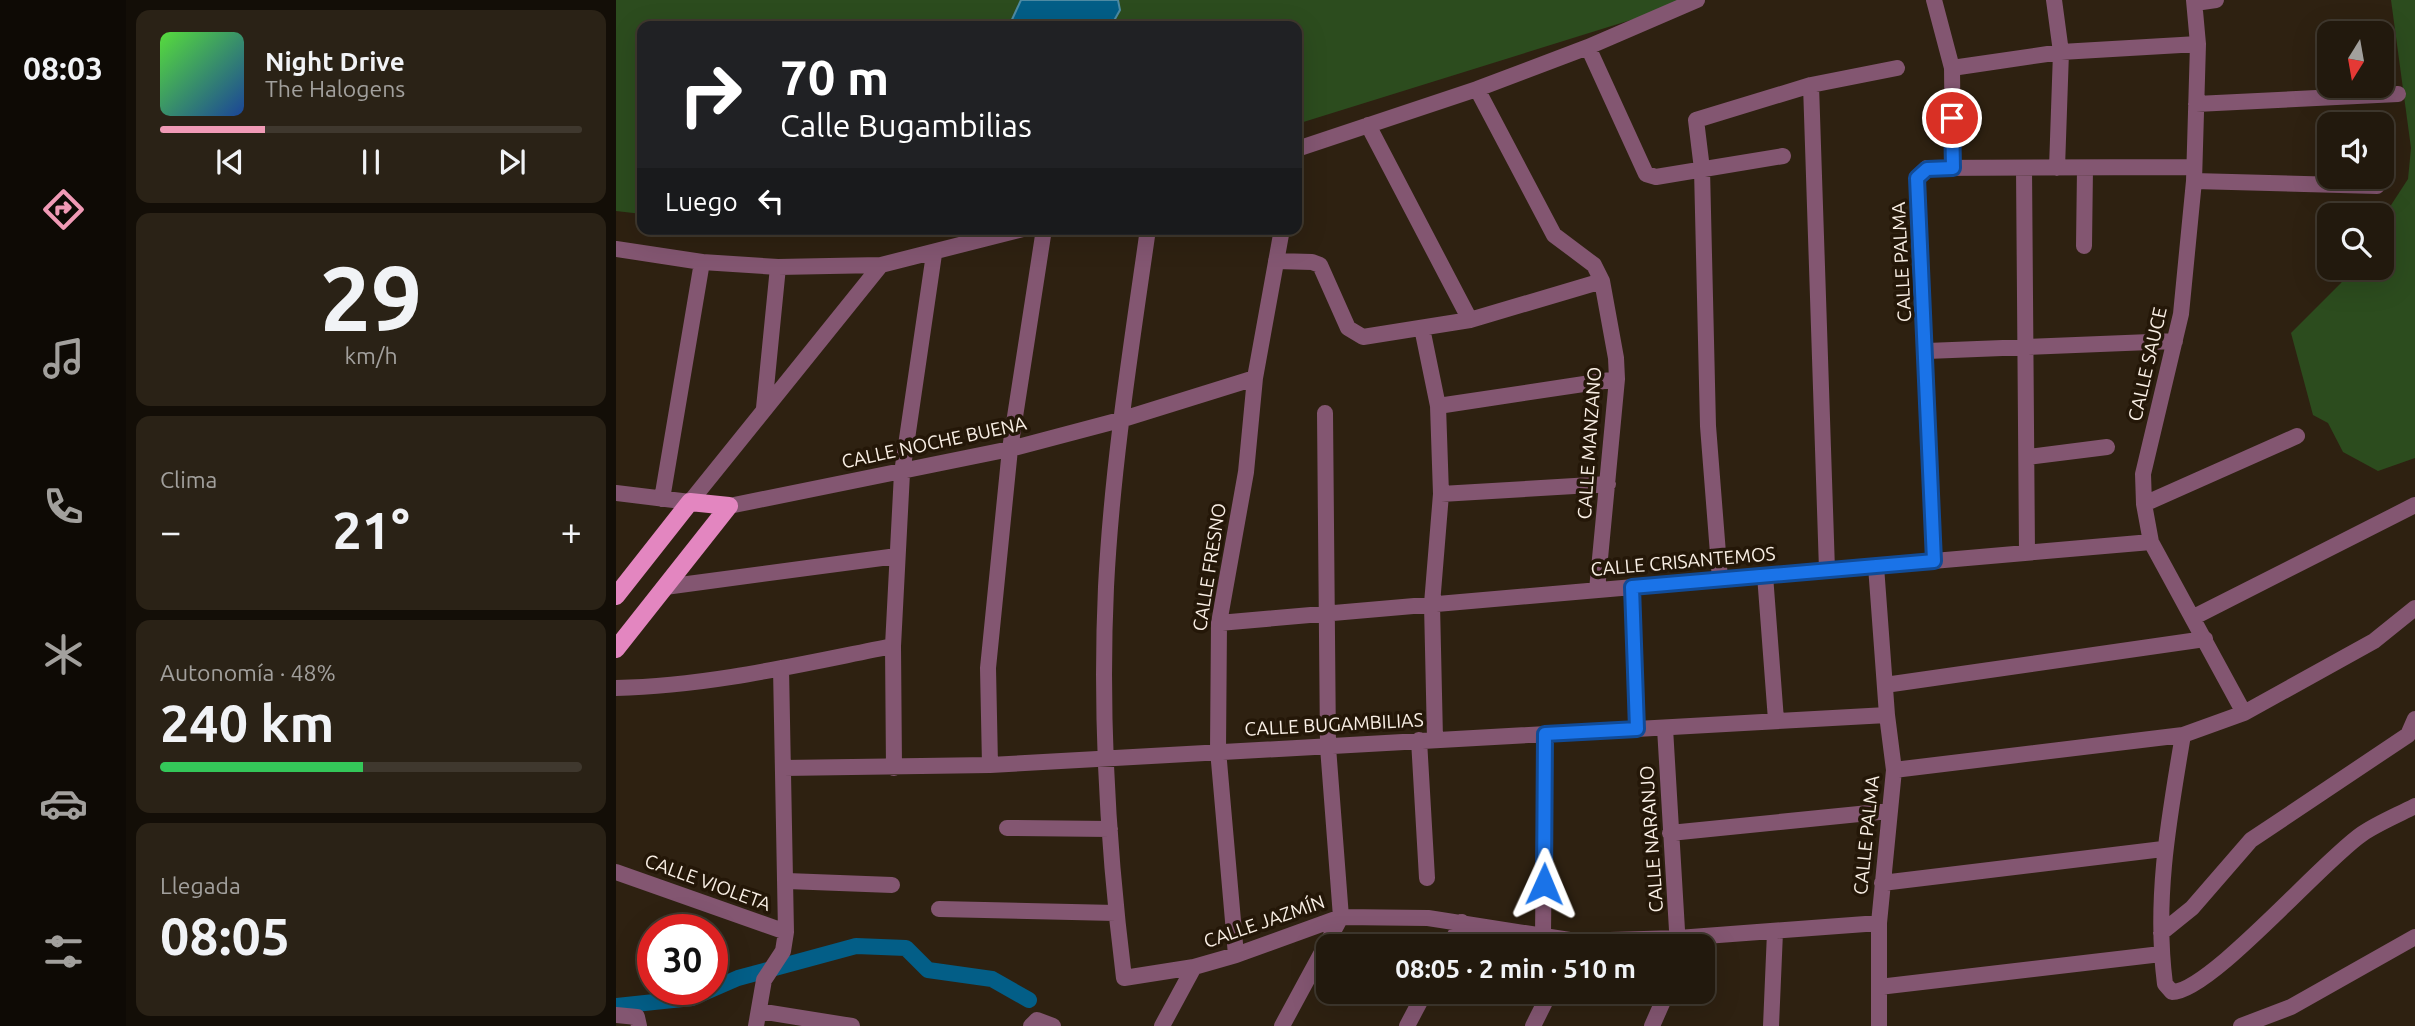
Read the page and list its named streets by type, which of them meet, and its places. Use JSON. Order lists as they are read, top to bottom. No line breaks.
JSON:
{"streets":{"main road":["CALLE NOCHE BUENA"],"street":["CALLE PALMA","CALLE SAUCE","CALLE MANZANO","CALLE CRISANTEMOS","CALLE FRESNO","CALLE BUGAMBILIAS","CALLE NARANJO","CALLE VIOLETA","CALLE JAZMÍN"]},"crossings":[["CALLE PALMA","CALLE CRISANTEMOS"],["CALLE PALMA","CALLE BUGAMBILIAS"],["CALLE PALMA","CALLE JAZMÍN"],["CALLE SAUCE","CALLE CRISANTEMOS"],["CALLE NOCHE BUENA","CALLE FRESNO"],["CALLE MANZANO","CALLE CRISANTEMOS"],["CALLE CRISANTEMOS","CALLE FRESNO"],["CALLE FRESNO","CALLE BUGAMBILIAS"],["CALLE FRESNO","CALLE JAZMÍN"],["CALLE BUGAMBILIAS","CALLE NARANJO"]],"north":"bottom","page":{"tabs":"08:03","turn":["70 m","Calle Bugambilias"],"song":["Night Drive","The Halogens"],"then":"Luego","tile":[["29","km/h"],"Clima",["Autonomía · 48%","240 km"],["Llegada","08:05"]],"heat":["−","21°","+"],"limit":"30","trip":"08:05 · 2 min · 510 m"}}
